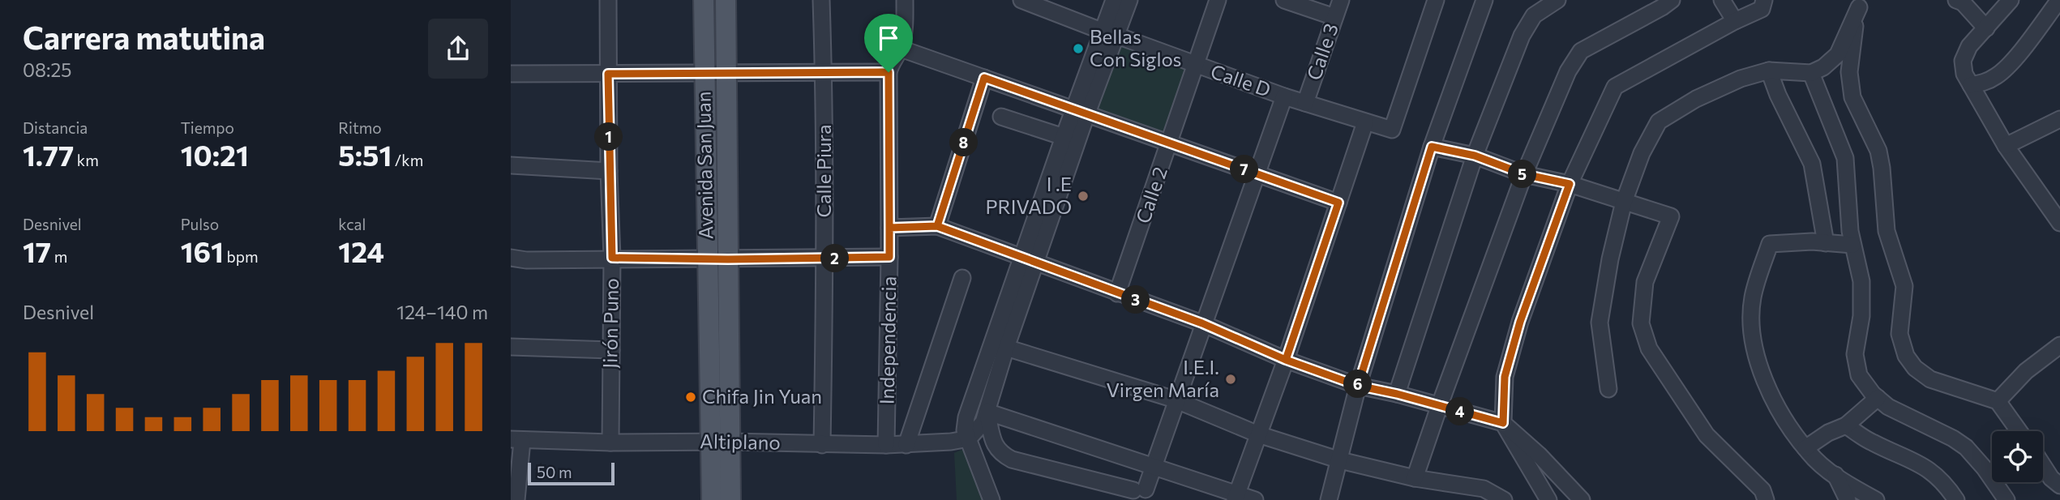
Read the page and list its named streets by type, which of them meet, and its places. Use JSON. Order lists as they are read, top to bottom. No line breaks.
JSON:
{"streets":{"main road":["Avenida San Juan"],"street":["Calle 3","Calle D","Calle Piura","Calle 2","Jirón Puno","Independencia","Altiplano"]},"crossings":[["Calle 3","Calle D"],["Calle D","Calle 2"],["Avenida San Juan","Altiplano"],["Calle Piura","Altiplano"],["Jirón Puno","Altiplano"],["Independencia","Altiplano"]],"places":["Bellas Con Siglos","I .E PRIVADO","I.E.I. Virgen María","Chifa Jin Yuan"],"scale_bar":"50 m","page":{"heading":["Carrera matutina","08:25"],"stats":[["Distancia","1.77 km"],["Tiempo","10:21"],["Ritmo","5:51 /km"],["Desnivel","17 m"],["Pulso","161 bpm"],["kcal","124"]],"pins":["1","8","7","5","2","3","6","4"],"chart":["Desnivel","124–140 m"],"scale":"50 m"}}
